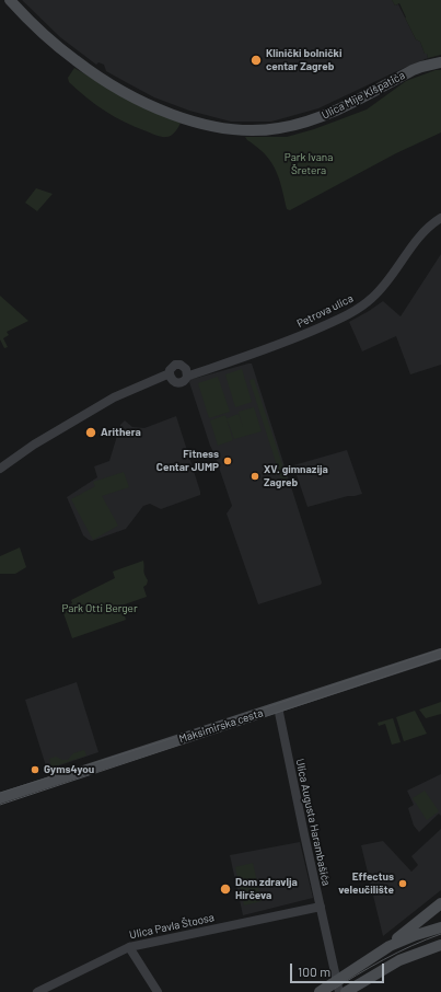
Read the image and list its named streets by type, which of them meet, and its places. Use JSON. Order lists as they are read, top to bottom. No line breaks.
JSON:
{"streets":{"main road":["Ulica Mije Kišpatića","Maksimirska cesta"],"street":["Petrova ulica","Ulica Augusta Harambašića","Ulica Pavla Štoosa"]},"crossings":[["Maksimirska cesta","Ulica Augusta Harambašića"],["Ulica Augusta Harambašića","Ulica Pavla Štoosa"]],"parks":["Park Ivana Šretera","Park Otti Berger"],"places":["Klinički bolnički centar Zagreb","Arithera","Fitness Centar JUMP","XV. gimnazija Zagreb","Gyms4you","Effectus veleučilište","Dom zdravlja Hirčeva"],"scale_bar":"100 m"}
